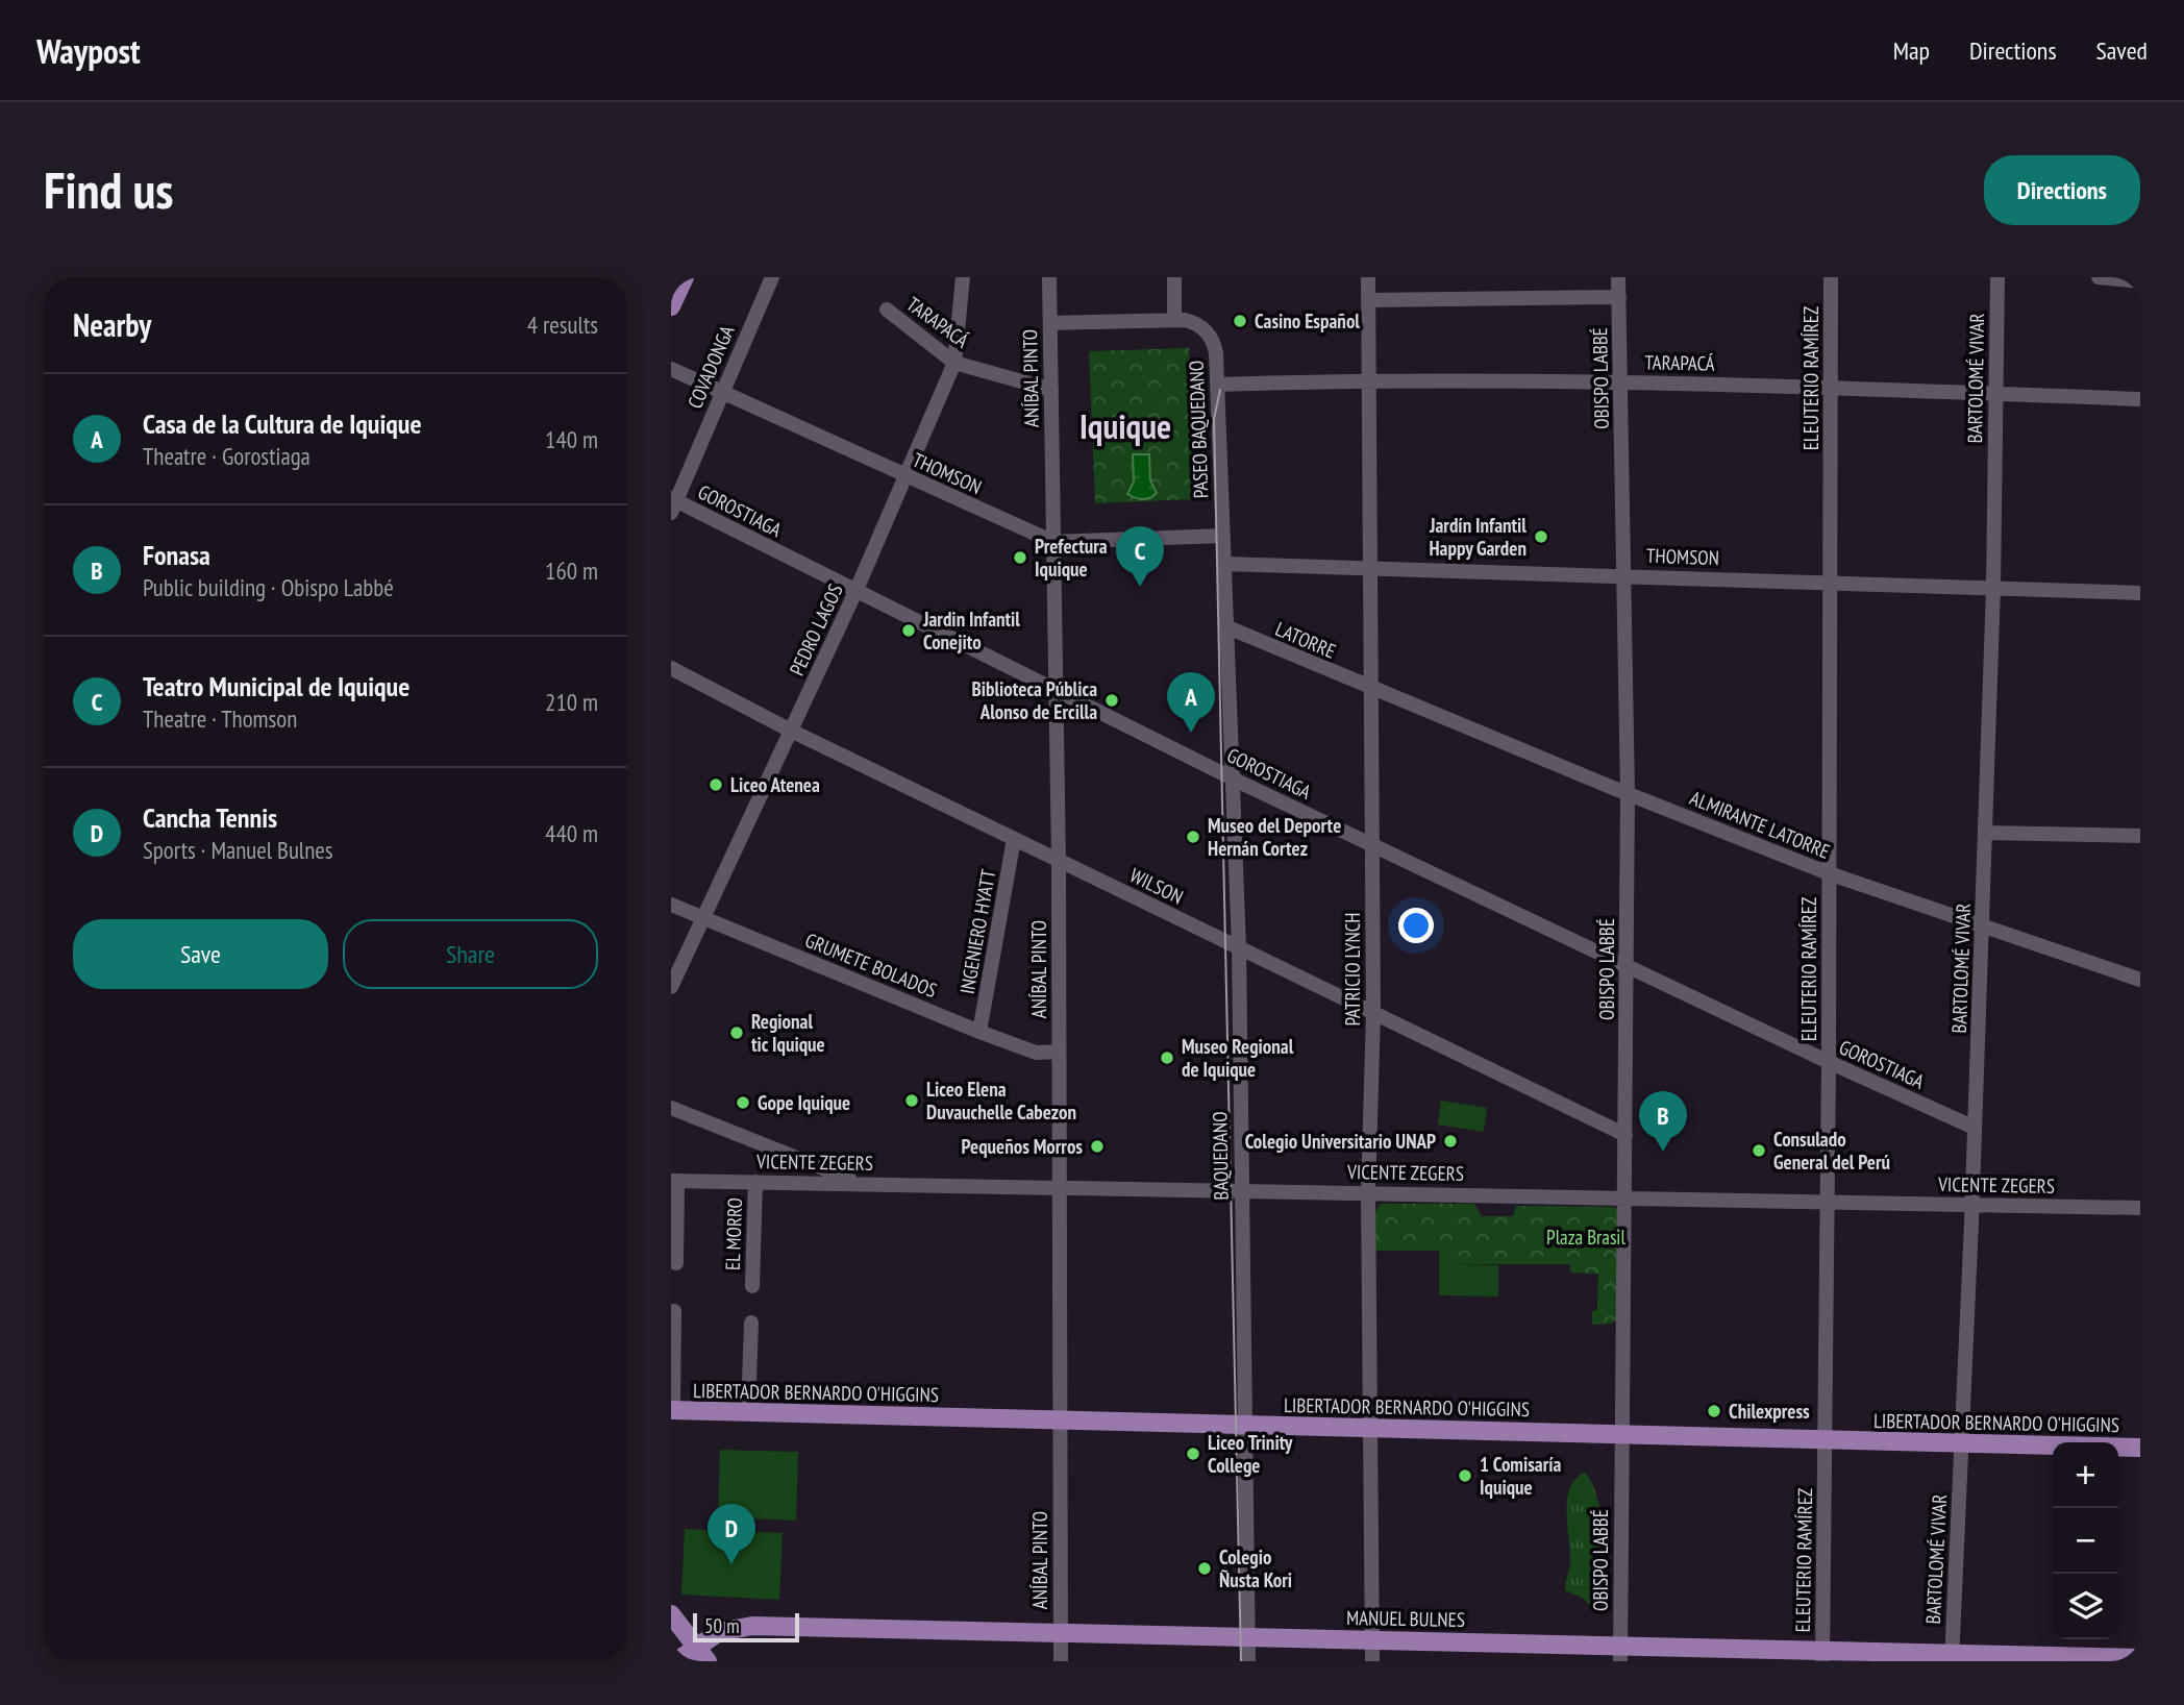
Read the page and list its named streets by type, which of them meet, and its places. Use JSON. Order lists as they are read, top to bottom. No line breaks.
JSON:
{"streets":{"main road":["LIBERTADOR BERNARDO O'HIGGINS","MANUEL BULNES"],"street":["TARAPACÁ","COVADONGA","ANÍBAL PINTO","OBISPO LABBÉ","ELEUTERIO RAMÍREZ","BARTOLOMÉ VIVAR","PASEO BAQUEDANO","THOMSON","GOROSTIAGA","PEDRO LAGOS","LATORRE","ALMIRANTE LATORRE","WILSON","INGENIERO HYATT","GRUMETE BOLADOS","PATRICIO LYNCH","BAQUEDANO","VICENTE ZEGERS","EL MORRO"]},"crossings":[["TARAPACÁ","ANÍBAL PINTO"],["TARAPACÁ","OBISPO LABBÉ"],["TARAPACÁ","ELEUTERIO RAMÍREZ"],["TARAPACÁ","BARTOLOMÉ VIVAR"],["TARAPACÁ","PASEO BAQUEDANO"],["TARAPACÁ","PEDRO LAGOS"],["TARAPACÁ","PATRICIO LYNCH"],["COVADONGA","THOMSON"],["COVADONGA","GOROSTIAGA"],["ANÍBAL PINTO","THOMSON"],["ANÍBAL PINTO","GOROSTIAGA"],["ANÍBAL PINTO","WILSON"],["ANÍBAL PINTO","GRUMETE BOLADOS"],["ANÍBAL PINTO","VICENTE ZEGERS"],["ANÍBAL PINTO","LIBERTADOR BERNARDO O'HIGGINS"],["ANÍBAL PINTO","MANUEL BULNES"],["OBISPO LABBÉ","THOMSON"],["OBISPO LABBÉ","GOROSTIAGA"],["OBISPO LABBÉ","ALMIRANTE LATORRE"],["OBISPO LABBÉ","WILSON"],["OBISPO LABBÉ","VICENTE ZEGERS"],["OBISPO LABBÉ","LIBERTADOR BERNARDO O'HIGGINS"],["OBISPO LABBÉ","MANUEL BULNES"],["ELEUTERIO RAMÍREZ","THOMSON"],["ELEUTERIO RAMÍREZ","GOROSTIAGA"],["ELEUTERIO RAMÍREZ","ALMIRANTE LATORRE"],["ELEUTERIO RAMÍREZ","VICENTE ZEGERS"],["ELEUTERIO RAMÍREZ","LIBERTADOR BERNARDO O'HIGGINS"],["ELEUTERIO RAMÍREZ","MANUEL BULNES"],["BARTOLOMÉ VIVAR","THOMSON"],["BARTOLOMÉ VIVAR","GOROSTIAGA"],["BARTOLOMÉ VIVAR","ALMIRANTE LATORRE"],["BARTOLOMÉ VIVAR","VICENTE ZEGERS"],["BARTOLOMÉ VIVAR","LIBERTADOR BERNARDO O'HIGGINS"],["BARTOLOMÉ VIVAR","MANUEL BULNES"],["PASEO BAQUEDANO","THOMSON"],["PASEO BAQUEDANO","BAQUEDANO"],["THOMSON","PEDRO LAGOS"],["THOMSON","PATRICIO LYNCH"],["THOMSON","BAQUEDANO"],["GOROSTIAGA","PEDRO LAGOS"],["GOROSTIAGA","PATRICIO LYNCH"],["GOROSTIAGA","BAQUEDANO"],["PEDRO LAGOS","WILSON"],["PEDRO LAGOS","GRUMETE BOLADOS"],["LATORRE","ALMIRANTE LATORRE"],["LATORRE","PATRICIO LYNCH"],["LATORRE","BAQUEDANO"],["ALMIRANTE LATORRE","PATRICIO LYNCH"],["WILSON","INGENIERO HYATT"],["WILSON","PATRICIO LYNCH"],["WILSON","BAQUEDANO"],["INGENIERO HYATT","GRUMETE BOLADOS"],["PATRICIO LYNCH","VICENTE ZEGERS"],["PATRICIO LYNCH","LIBERTADOR BERNARDO O'HIGGINS"],["PATRICIO LYNCH","MANUEL BULNES"],["BAQUEDANO","VICENTE ZEGERS"],["BAQUEDANO","LIBERTADOR BERNARDO O'HIGGINS"],["BAQUEDANO","MANUEL BULNES"],["VICENTE ZEGERS","EL MORRO"]],"districts":["Iquique"],"parks":["Plaza Brasil"],"places":["Casino Español","Jardín Infantil Happy Garden","Prefectura Iquique","Jardin Infantil Conejito","Biblioteca Pública Alonso de Ercilla","Liceo Atenea","Museo del Deporte Hernán Cortez","Regional tic Iquique","Museo Regional de Iquique","Liceo Elena Duvauchelle Cabezon","Gope Iquique","Colegio Universitario UNAP","Pequeños Morros","Consulado General del Perú","Chilexpress","Liceo Trinity College","1 Comisaría Iquique","Colegio Ñusta Kori"],"scale_bar":"50 m","page":{"header":"Waypost","nav":["Map","Directions","Saved"],"buttons":["Directions",["Save","Share"]],"title":"Find us","heading":["Nearby","4 results"],"list":[{"mark":"A","name":"Casa de la Cultura de Iquique","note":"Theatre · Gorostiaga","value":"140 m"},{"mark":"B","name":"Fonasa","note":"Public building · Obispo Labbé","value":"160 m"},{"mark":"C","name":"Teatro Municipal de Iquique","note":"Theatre · Thomson","value":"210 m"},{"mark":"D","name":"Cancha Tennis","note":"Sports · Manuel Bulnes","value":"440 m"}],"pins":["C","A","B","D"],"map_buttons":["+","−"],"scale":"50 m"}}
